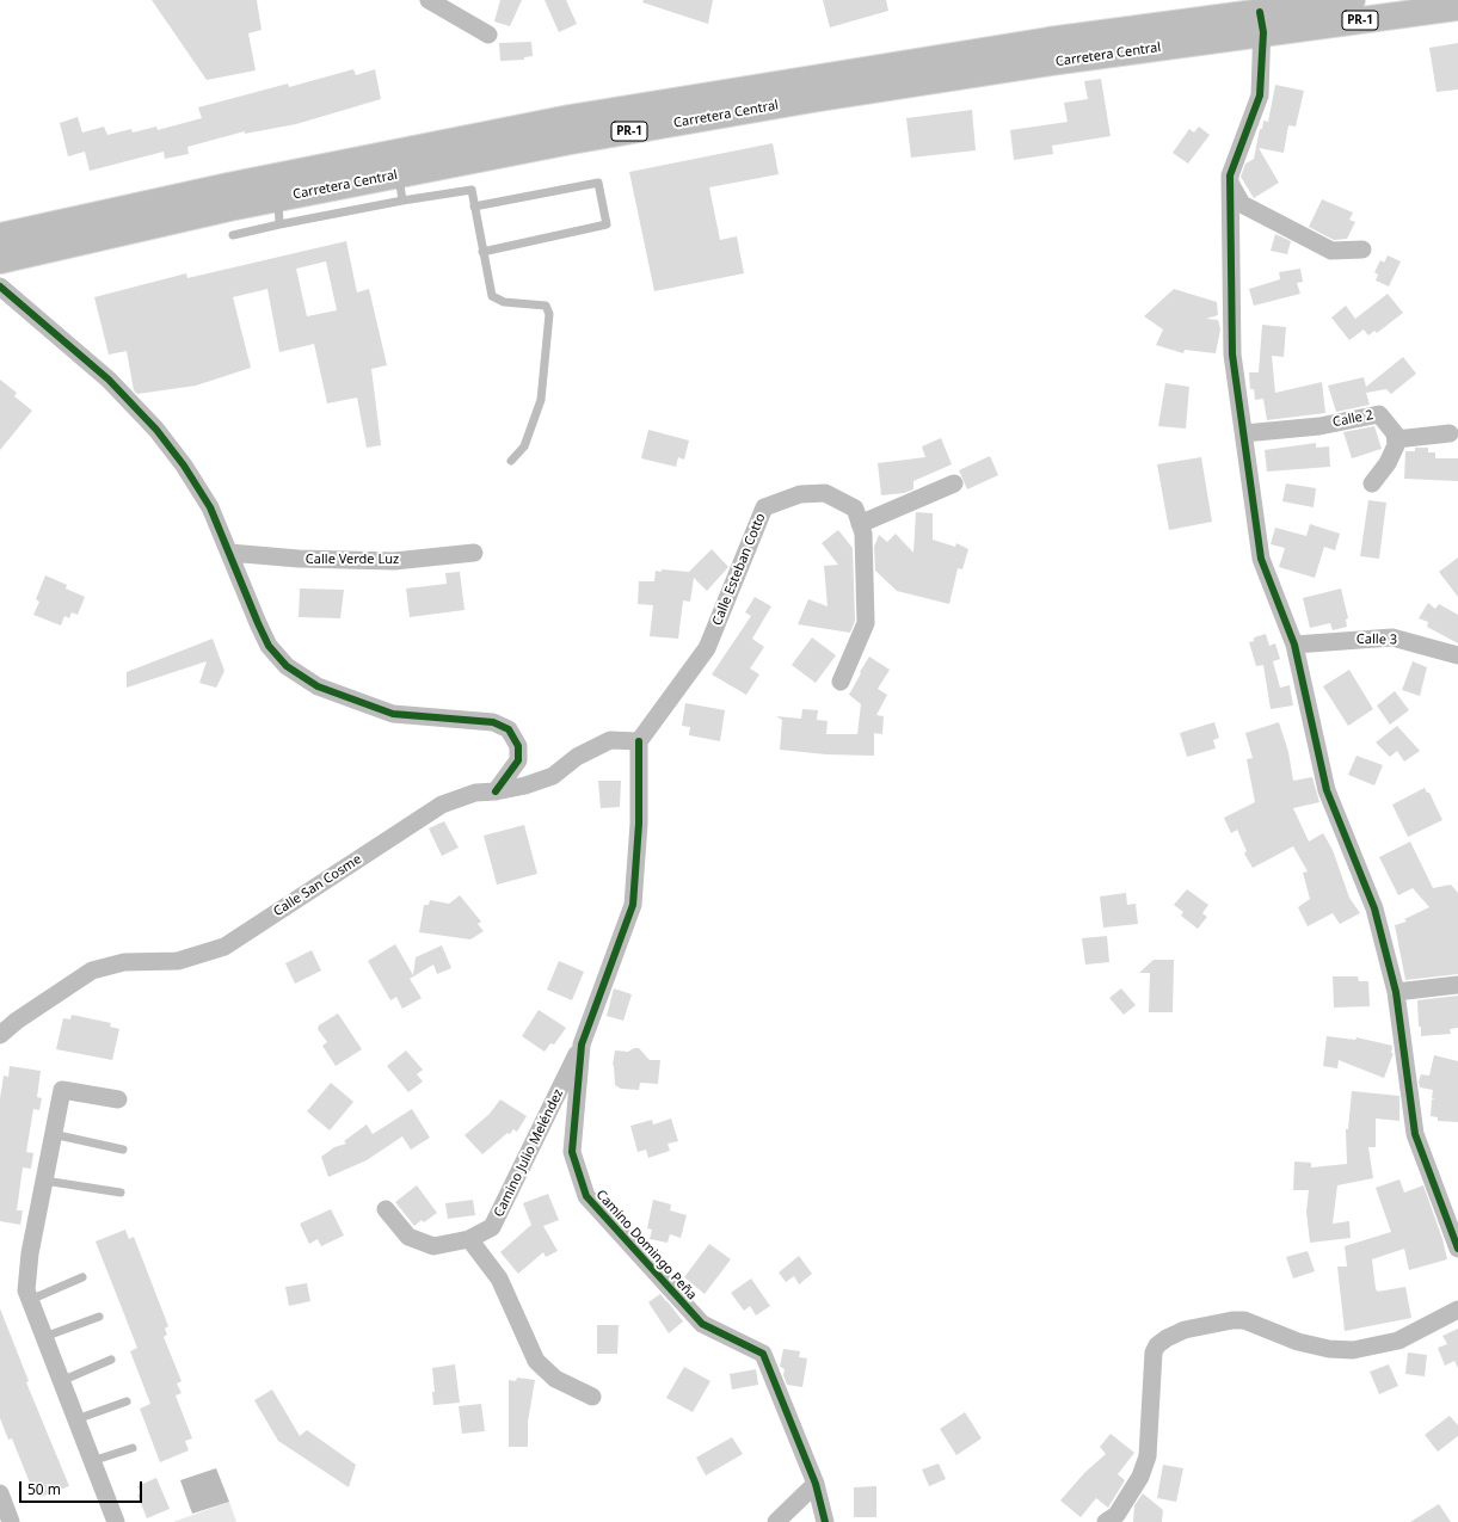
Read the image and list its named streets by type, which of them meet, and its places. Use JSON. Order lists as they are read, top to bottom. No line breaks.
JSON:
{"streets":{"highway":["PR-1","Carretera Central"],"street":["Calle 2","Calle Verde Luz","Calle Esteban Cotto","Calle 3","Calle San Cosme","Camino Julio Meléndez","Camino Domingo Peña"]},"crossings":[["Calle Esteban Cotto","Calle San Cosme"],["Calle Esteban Cotto","Camino Domingo Peña"],["Calle San Cosme","Camino Domingo Peña"],["Camino Julio Meléndez","Camino Domingo Peña"]],"scale_bar":"50 m"}
